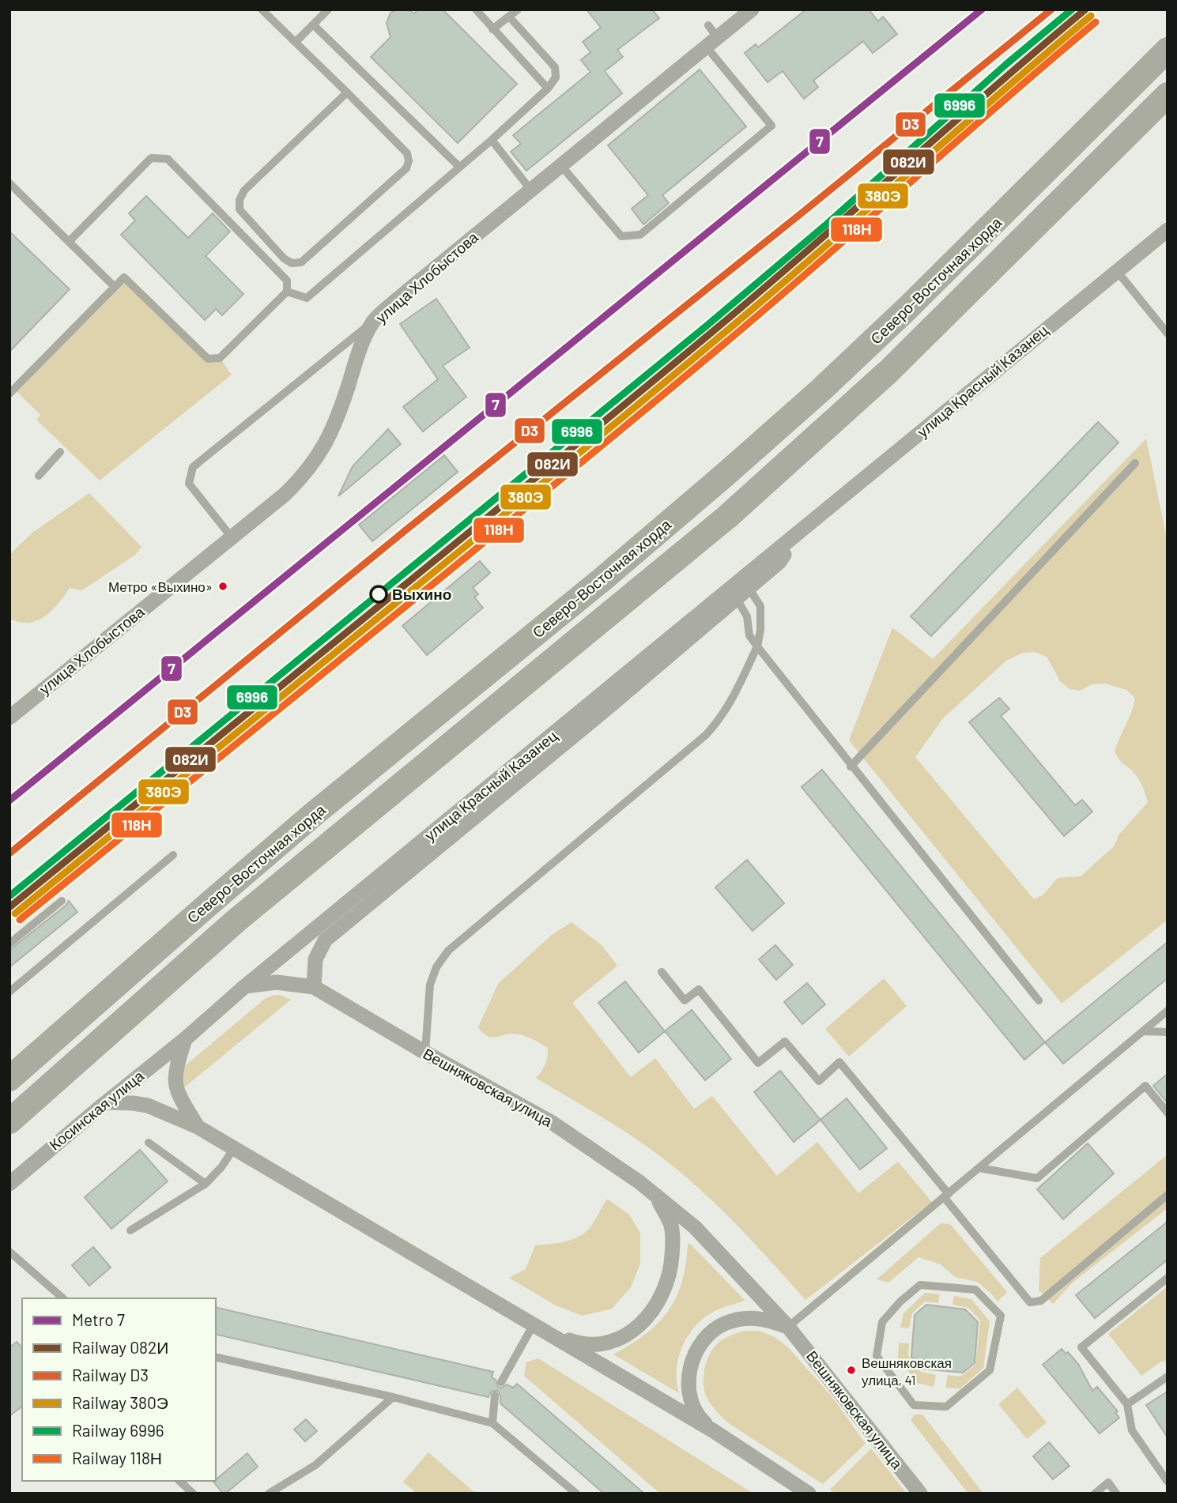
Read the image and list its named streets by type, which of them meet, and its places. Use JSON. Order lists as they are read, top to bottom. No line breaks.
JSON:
{"streets":{"main road":["Северо-Восточная хорда"],"street":["улица Хлобыстова","улица Красный Казанец","Вешняковская улица","Косинская улица"]},"crossings":[["улица Красный Казанец","Вешняковская улица"],["улица Красный Казанец","Косинская улица"],["Вешняковская улица","Косинская улица"]],"places":["Метро «Выхино»","Выхино","Вешняковская улица, 41"],"lines":["metro line 7","rail line 082И","rail line D3","rail line 6996","rail line 380Э","rail line 118Н"],"legend":["Metro 7","Railway 082И","Railway D3","Railway 380Э","Railway 6996","Railway 118Н"]}
